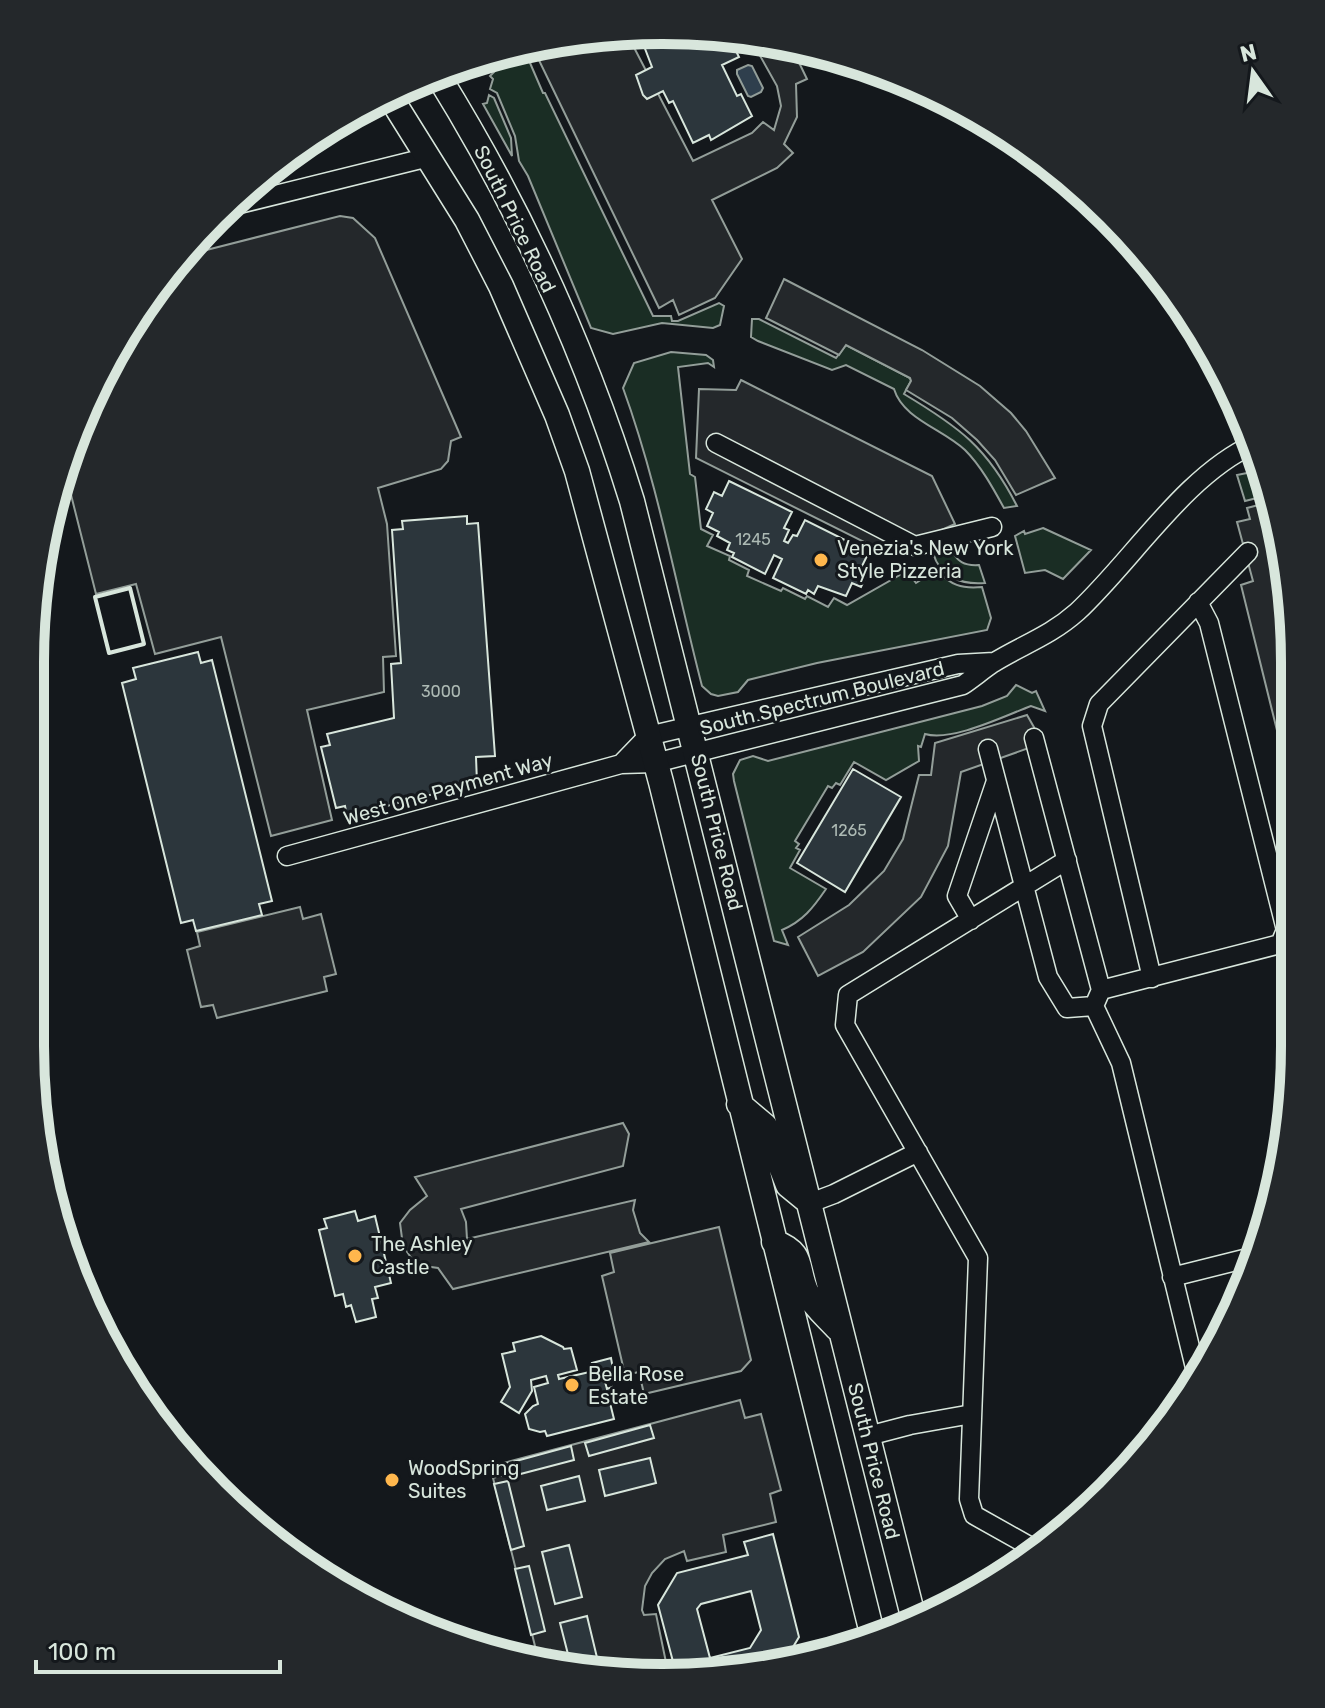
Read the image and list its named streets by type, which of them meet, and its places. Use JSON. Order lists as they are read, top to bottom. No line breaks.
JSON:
{"streets":{"main road":["South Price Road"],"street":["South Spectrum Boulevard","West One Payment Way"]},"crossings":[["South Price Road","South Spectrum Boulevard"],["South Price Road","West One Payment Way"],["South Spectrum Boulevard","West One Payment Way"]],"places":["Venezia's New York Style Pizzeria","The Ashley Castle","Bella Rose Estate","WoodSpring Suites"],"house_numbers":["1245","3000","1265"],"scale_bar":"100 m","north":"top"}
